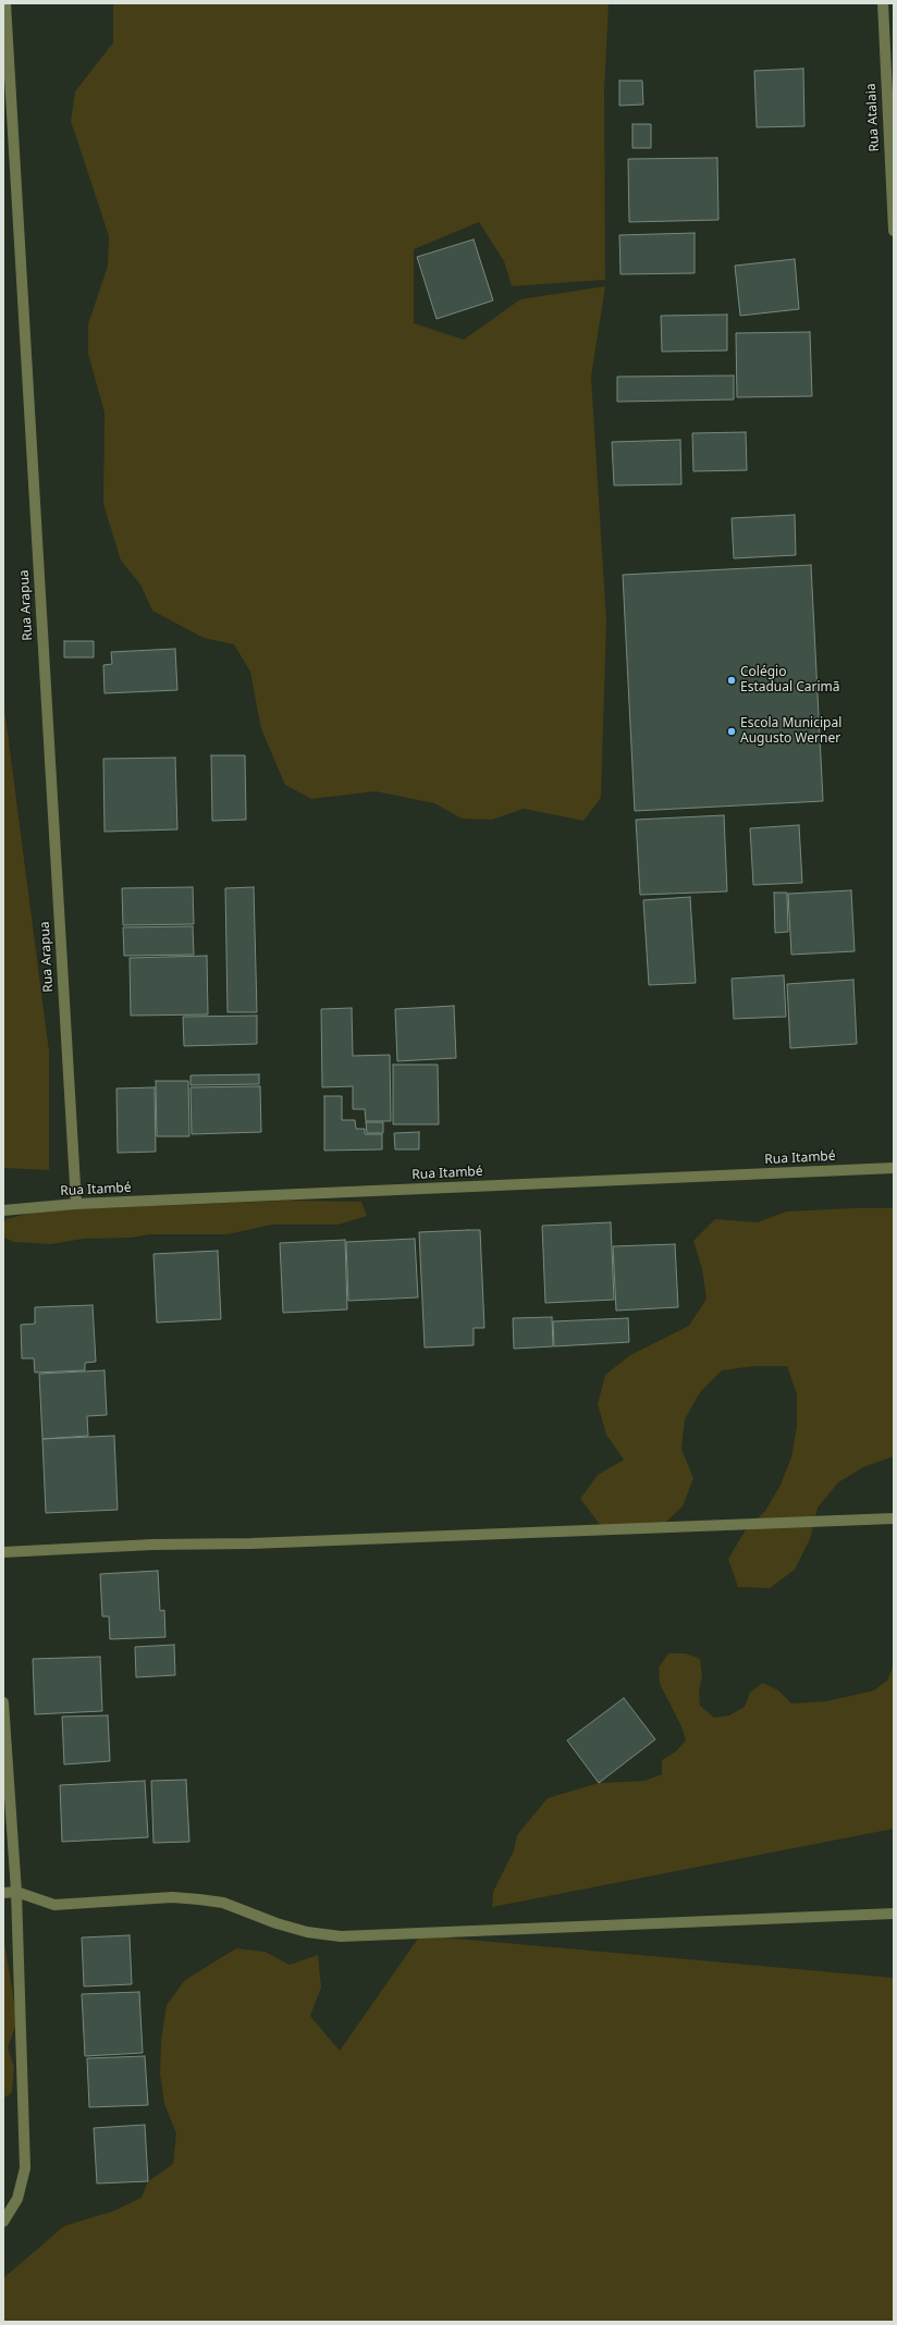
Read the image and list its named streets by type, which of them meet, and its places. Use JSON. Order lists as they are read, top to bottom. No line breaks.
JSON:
{"streets":{"street":["Rua Atalaia","Rua Arapua","Rua Itambé"]},"crossings":[["Rua Arapua","Rua Itambé"]],"places":["Colégio Estadual Carimã","Escola Municipal Augusto Werner"]}
